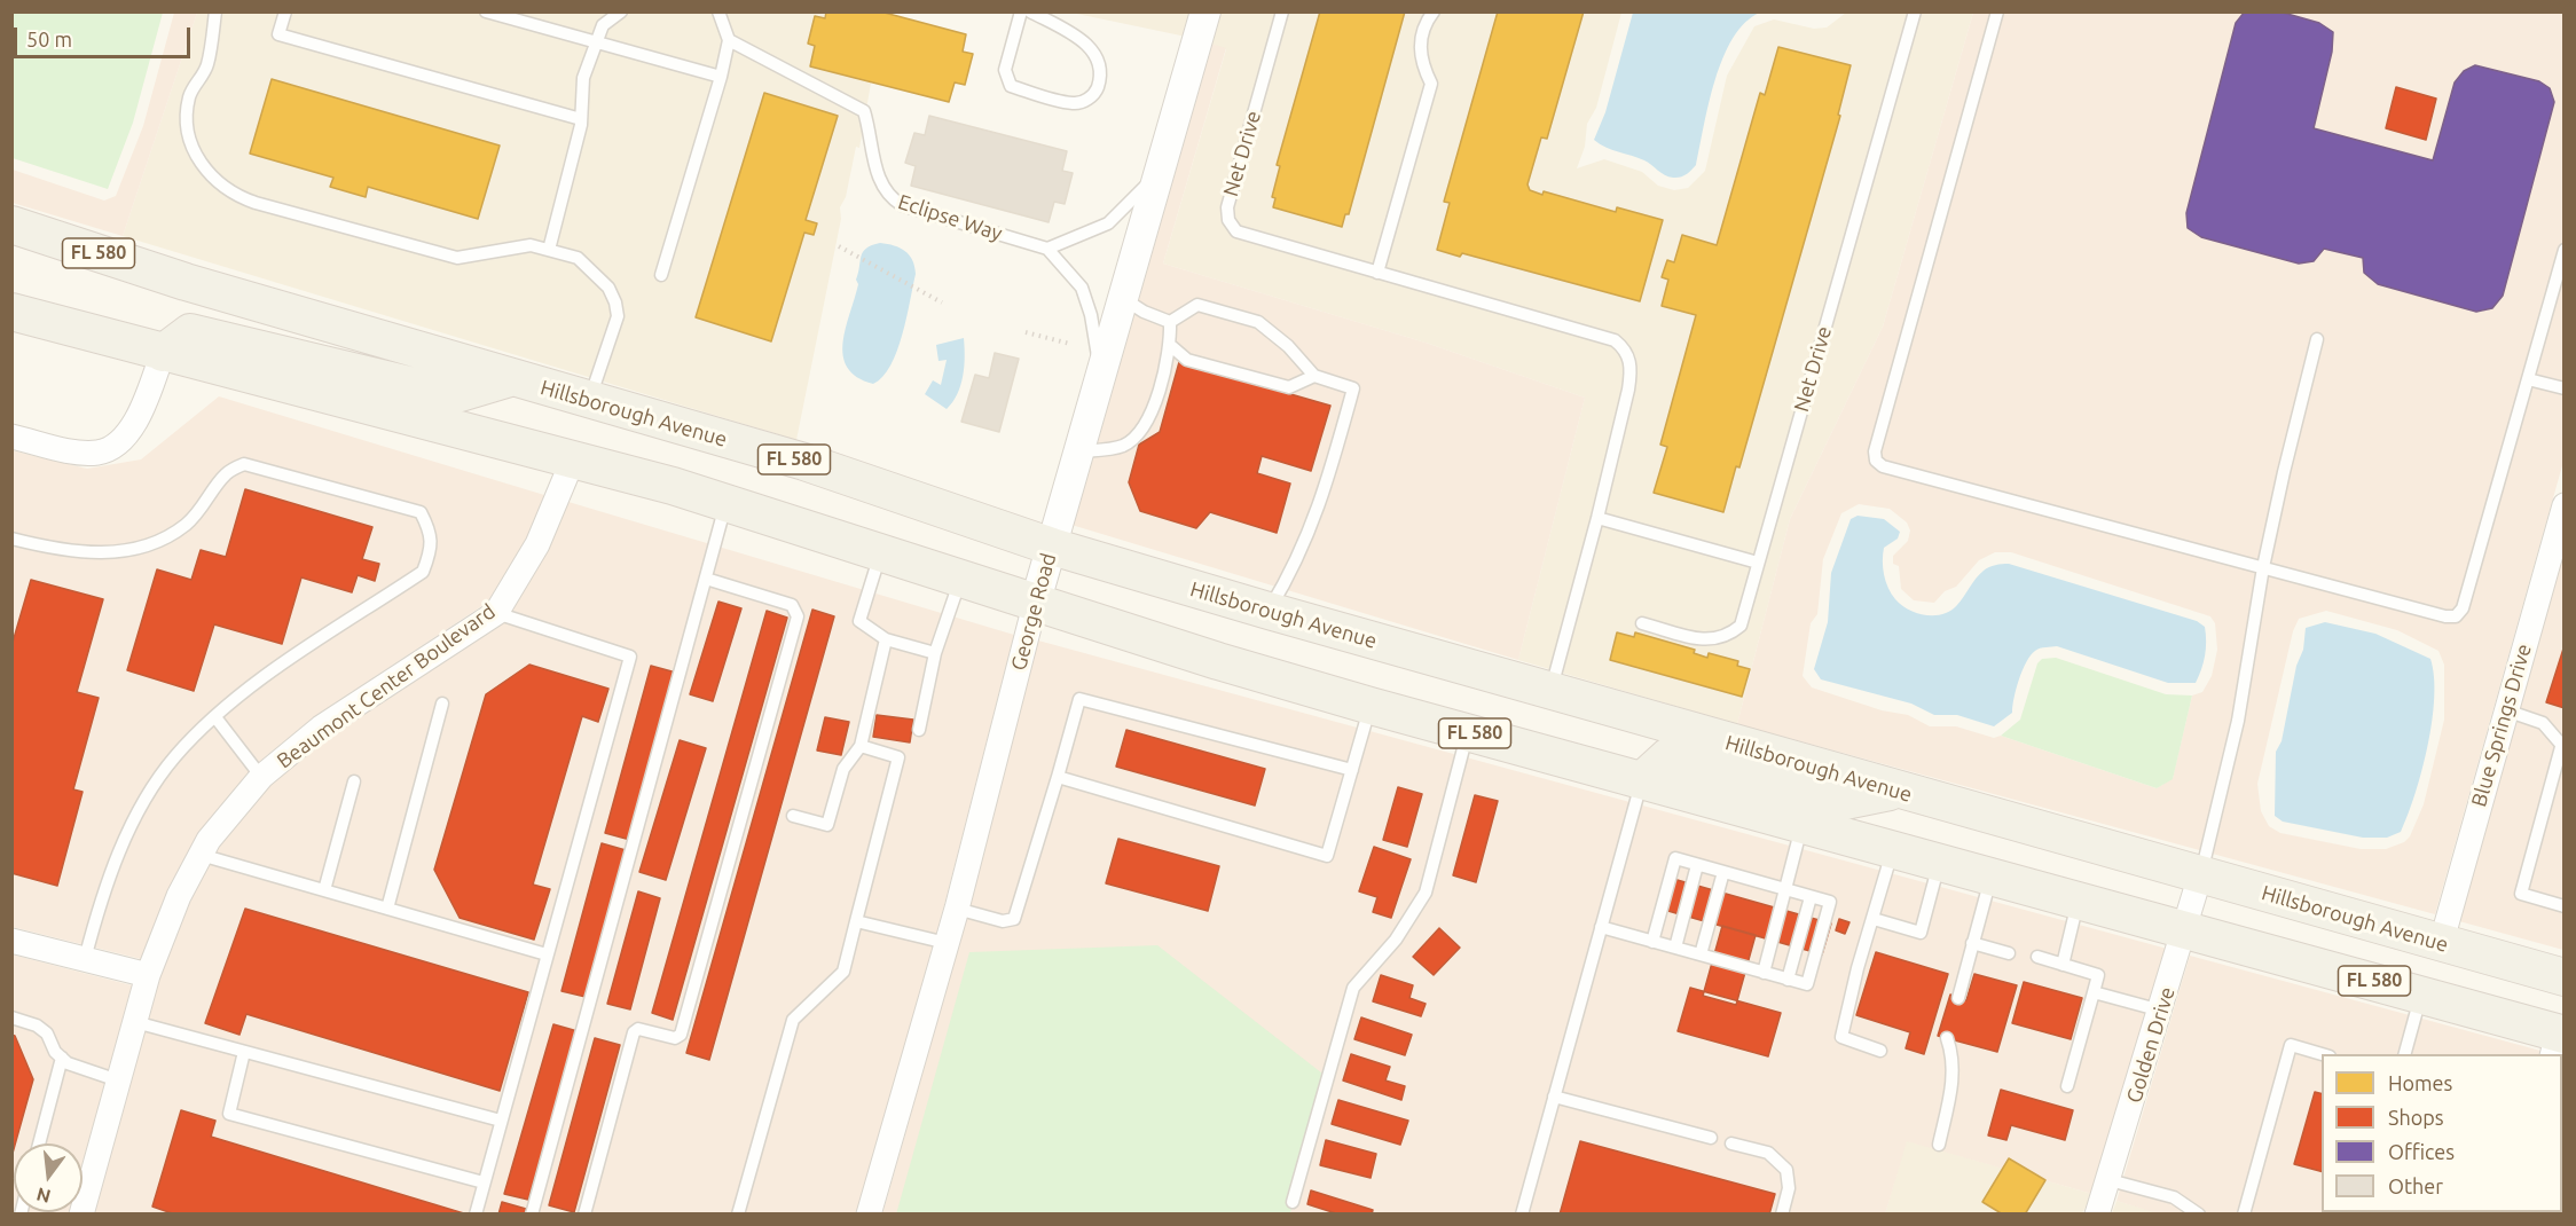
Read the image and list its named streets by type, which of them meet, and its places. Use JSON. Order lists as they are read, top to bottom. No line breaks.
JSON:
{"streets":{"main road":["FL 580","Hillsborough Avenue"],"street":["George Road","Beaumont Center Boulevard","Blue Springs Drive","Golden Drive"],"lane":["Net Drive","Eclipse Way"]},"crossings":[["Net Drive","Hillsborough Avenue"],["FL 580","George Road"],["FL 580","Beaumont Center Boulevard"],["FL 580","Golden Drive"],["Hillsborough Avenue","George Road"],["Hillsborough Avenue","Blue Springs Drive"],["Hillsborough Avenue","Golden Drive"]],"legend":["Homes","Shops","Offices","Other"],"scale_bar":"50 m","north":"bottom"}
